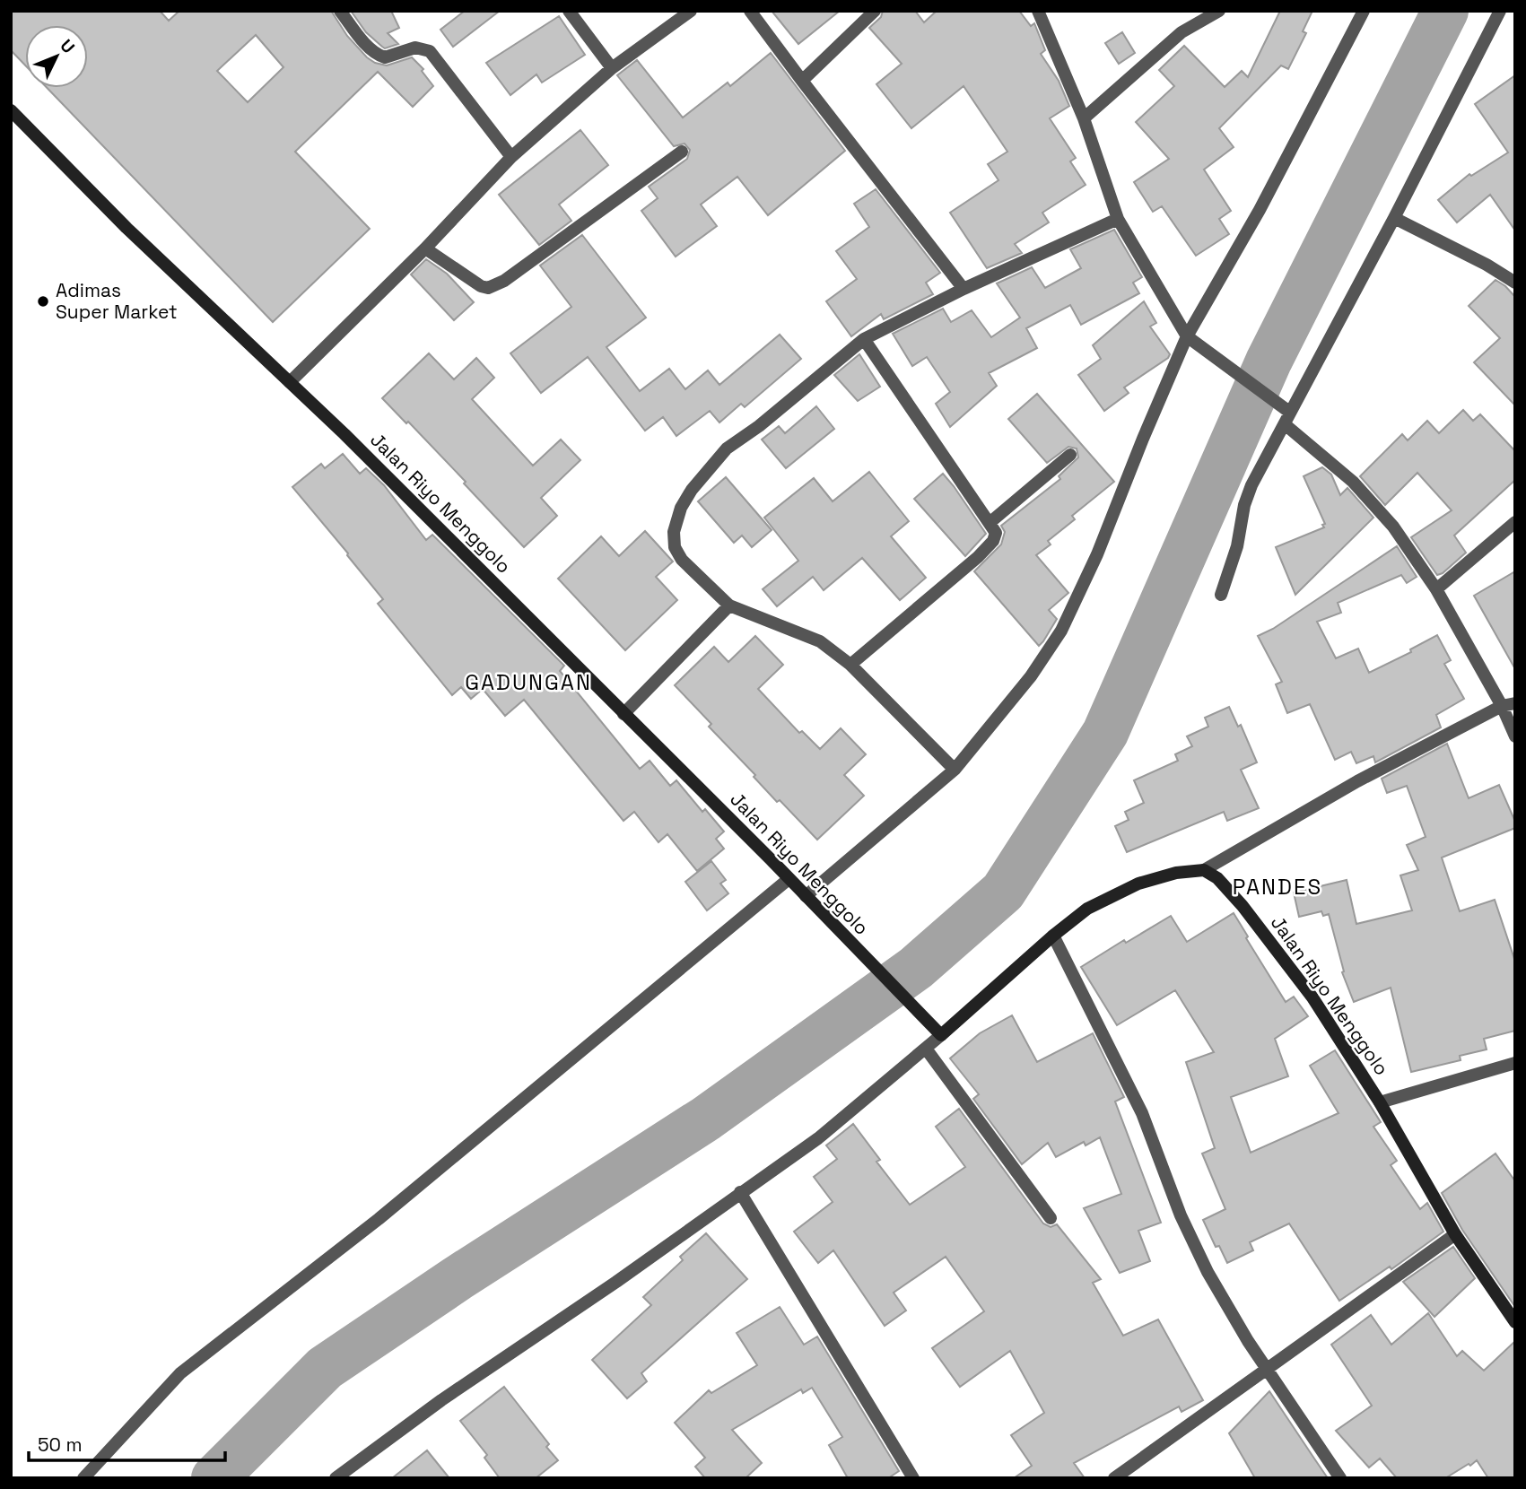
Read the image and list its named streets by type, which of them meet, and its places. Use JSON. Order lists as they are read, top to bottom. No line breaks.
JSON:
{"streets":{"street":["Jalan Riyo Menggolo"]},"districts":["GADUNGAN","PANDES"],"places":["Adimas Super Market"],"scale_bar":"50 m","north":"top right"}
